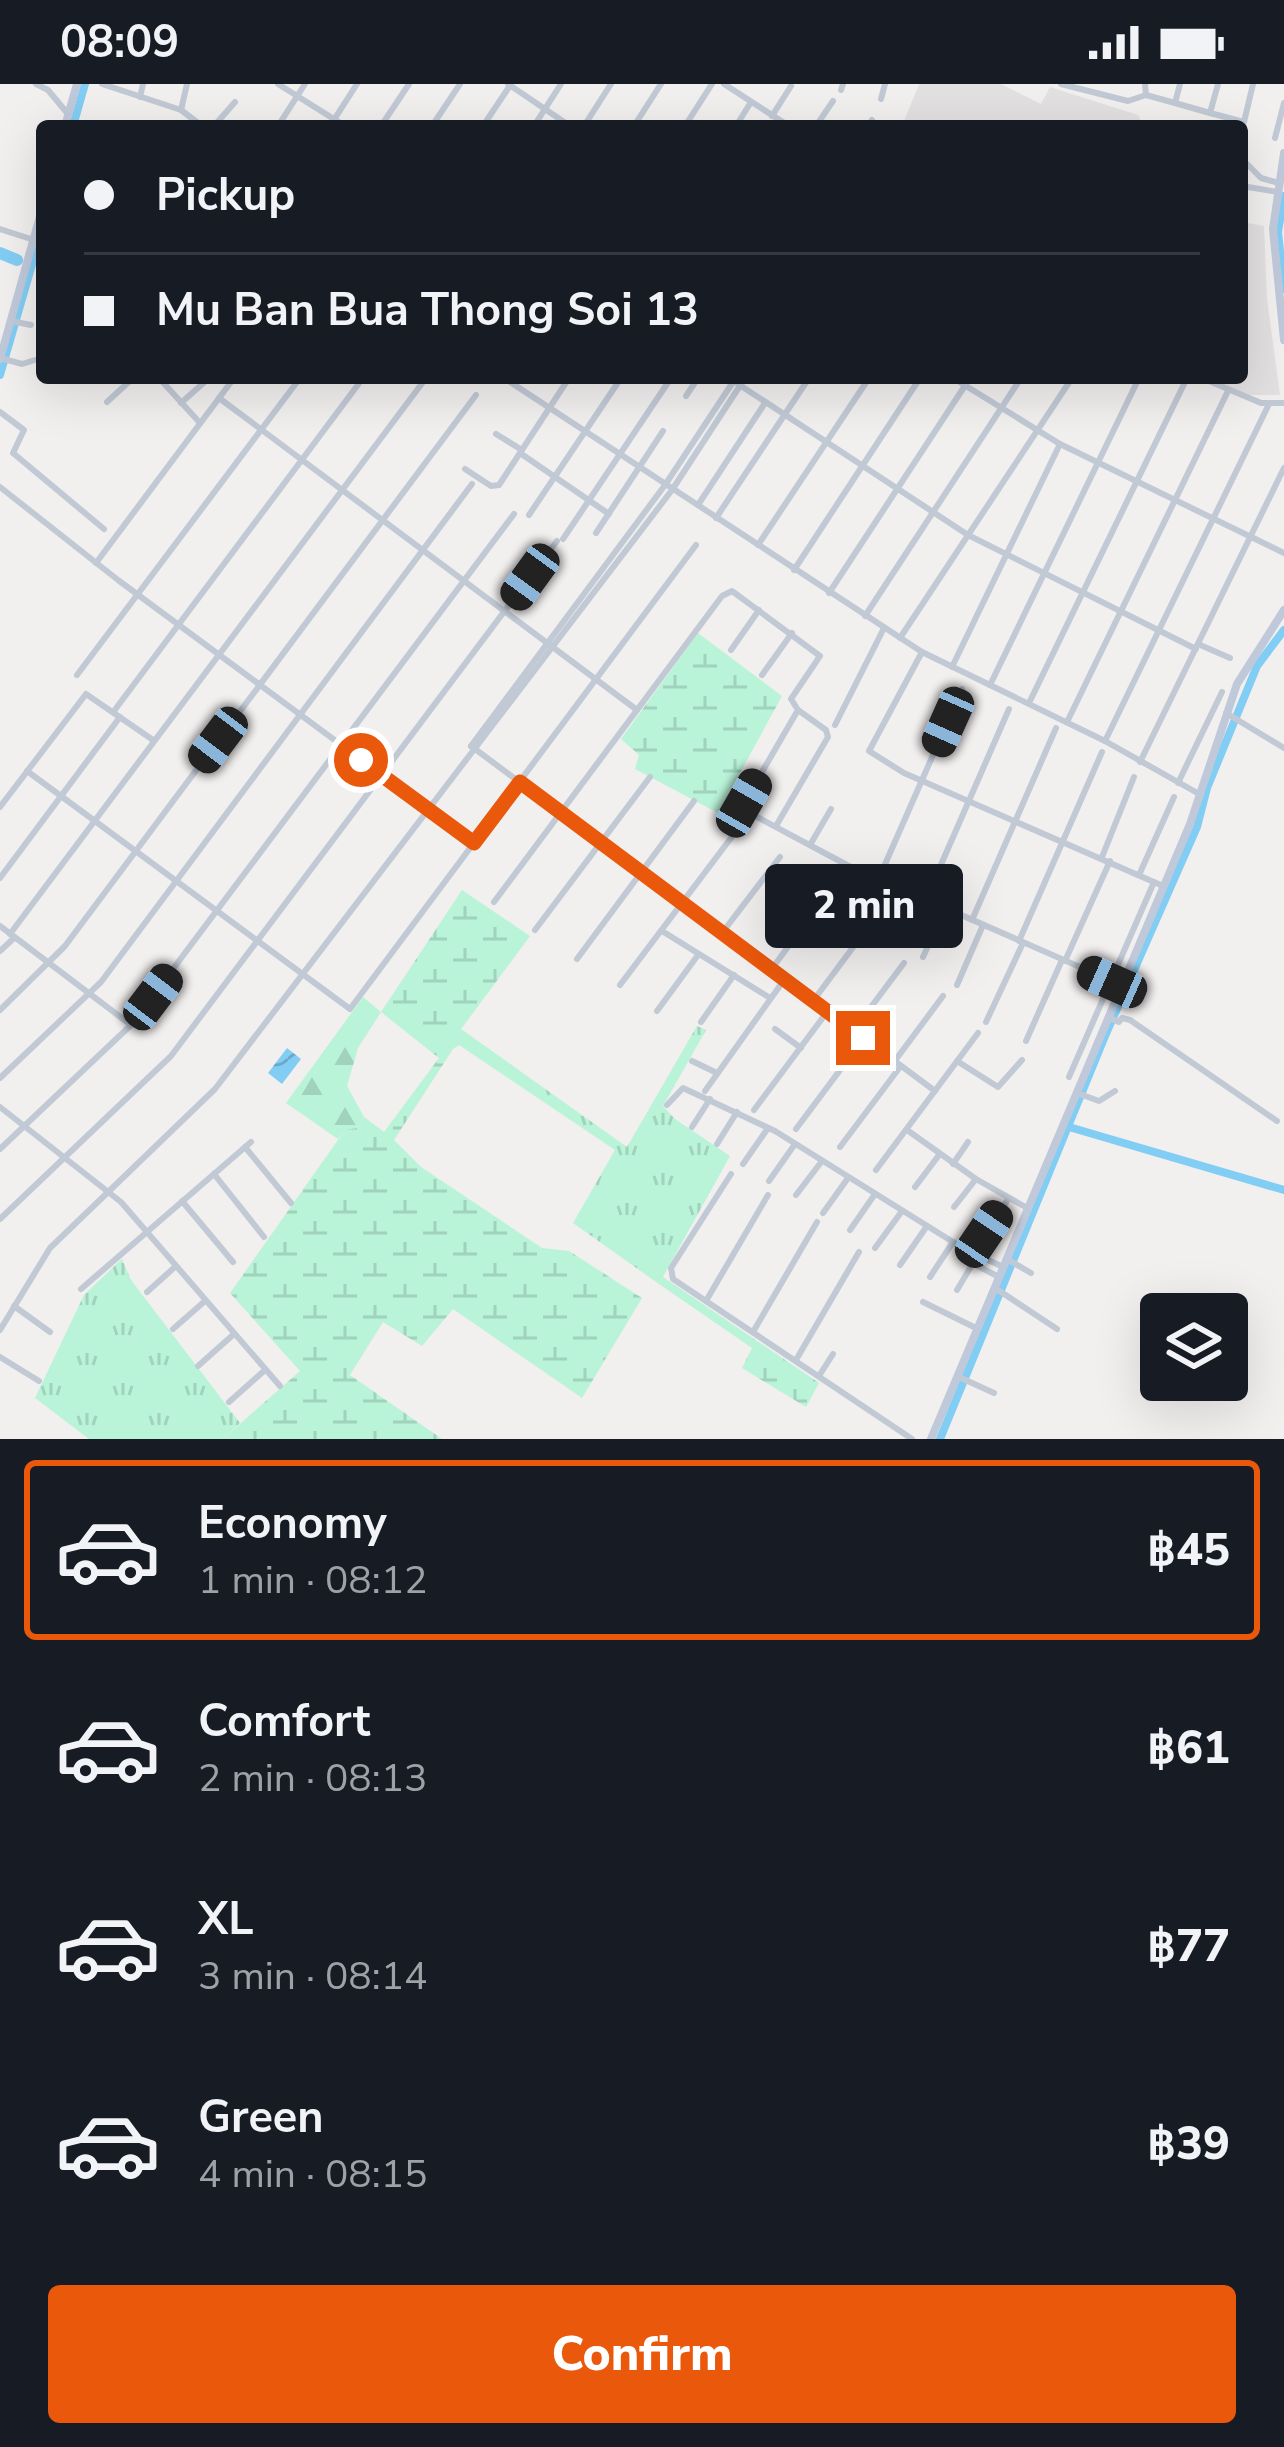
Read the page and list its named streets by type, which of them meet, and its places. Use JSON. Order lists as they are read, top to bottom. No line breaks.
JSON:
{"page":{"status":"08:09","banner":["Pickup","Mu Ban Bua Thong Soi 13"],"bubble":"2 min","list":[{"name":"Economy","note":"1 min · 08:12","value":"฿45"},{"name":"Comfort","note":"2 min · 08:13","value":"฿61"},{"name":"XL","note":"3 min · 08:14","value":"฿77"},{"name":"Green","note":"4 min · 08:15","value":"฿39"}],"buttons":"Confirm"}}
